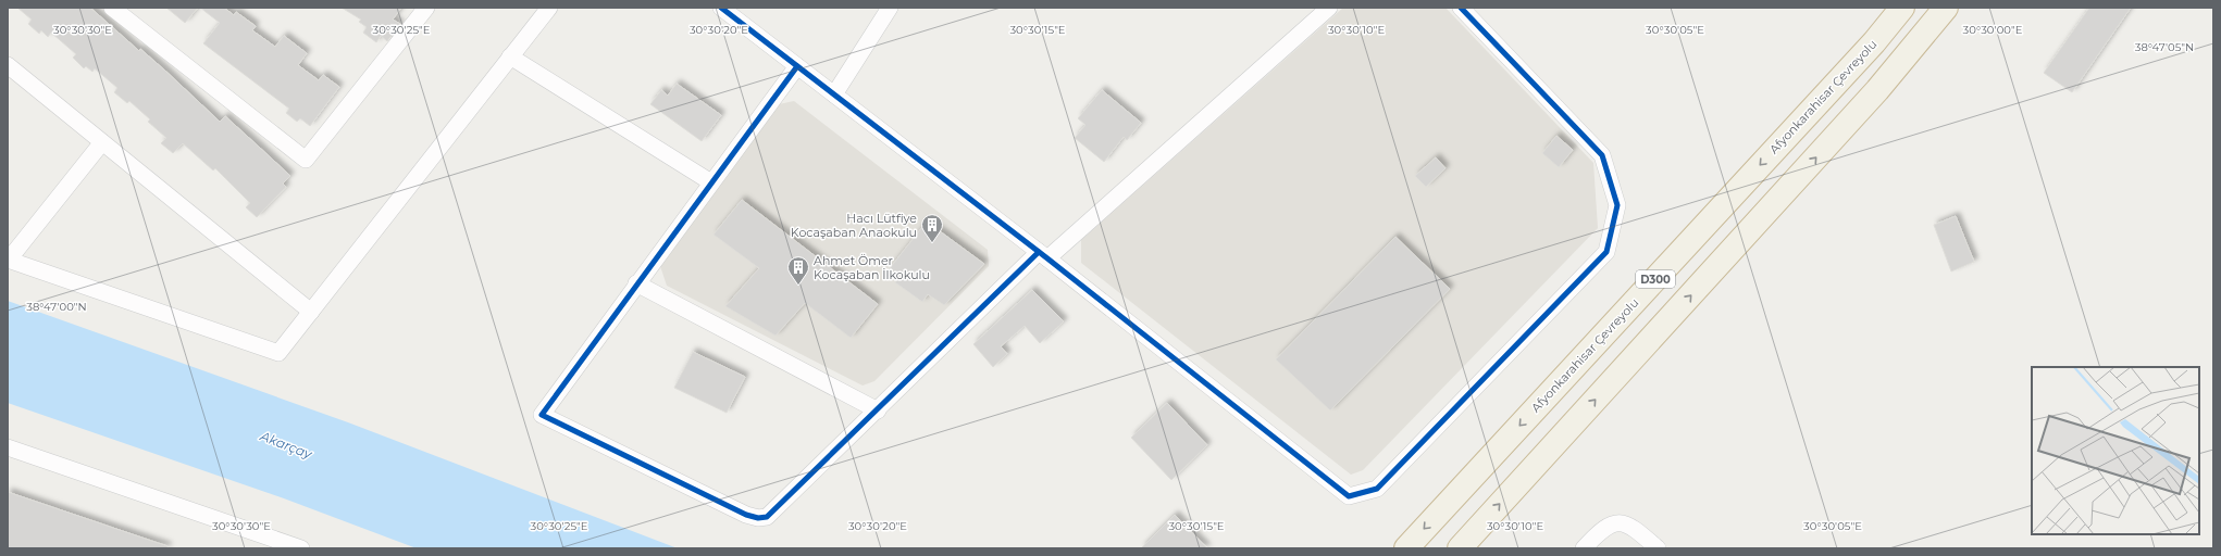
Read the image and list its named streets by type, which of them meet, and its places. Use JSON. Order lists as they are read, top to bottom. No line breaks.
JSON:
{"streets":{"highway":["Afyonkarahisar Çevreyolu","D300"]},"water":["Akarçay"],"places":{"building":["Hacı Lütfiye Kocaşaban Anaokulu","Ahmet Ömer Kocaşaban İlkokulu"]},"coordinates":["30°30'30\"E","30°30'25\"E","30°30'20\"E","30°30'15\"E","30°30'10\"E","30°30'05\"E","30°30'00\"E","38°47'05\"N","38°47'00\"N"]}
